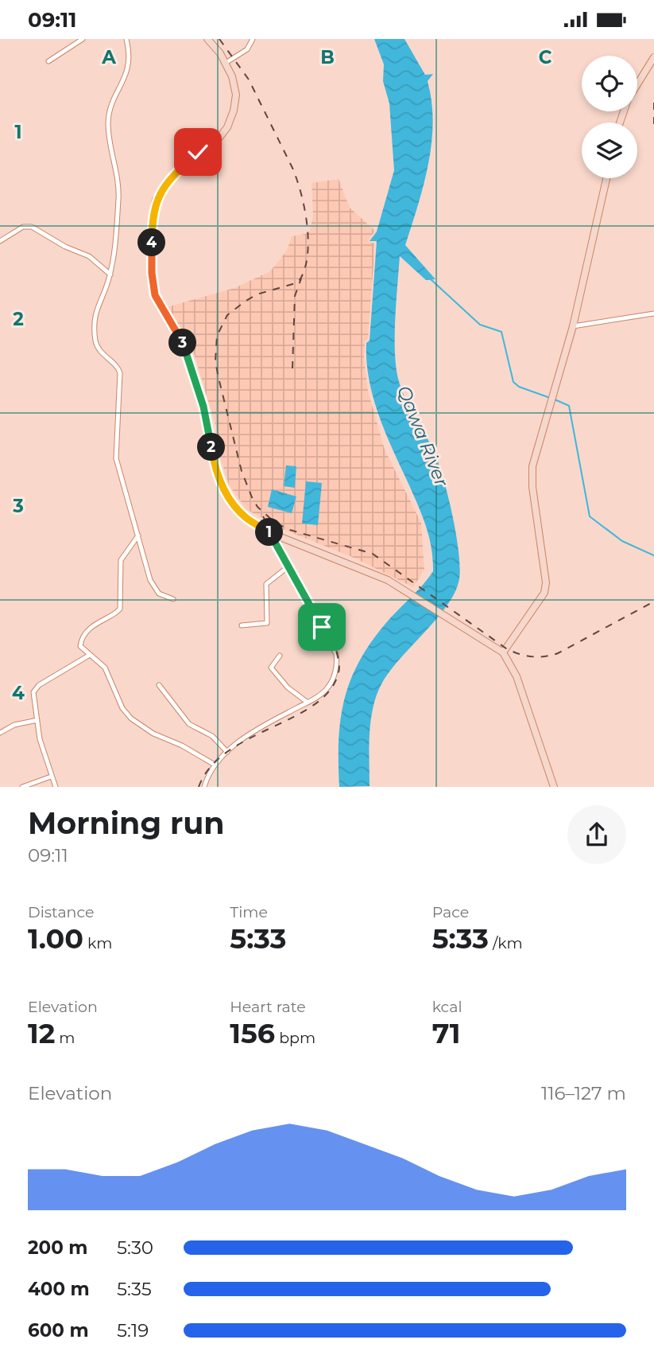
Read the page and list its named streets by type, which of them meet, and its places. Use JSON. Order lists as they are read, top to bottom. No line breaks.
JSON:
{"water":["Qawa River"],"page":{"status":"09:11","pins":["4","3","2","1"],"heading":["Morning run","09:11"],"stats":[["Distance","1.00 km"],["Time","5:33"],["Pace","5:33 /km"],["Elevation","12 m"],["Heart rate","156 bpm"],["kcal","71"]],"chart":["Elevation","116–127 m"],"list":[{"name":"200 m","note":"5:30"},{"name":"400 m","note":"5:35"},{"name":"600 m","note":"5:19"}]},"grid":{"columns":["A","B","C"],"rows":["1","2","3","4"]}}
